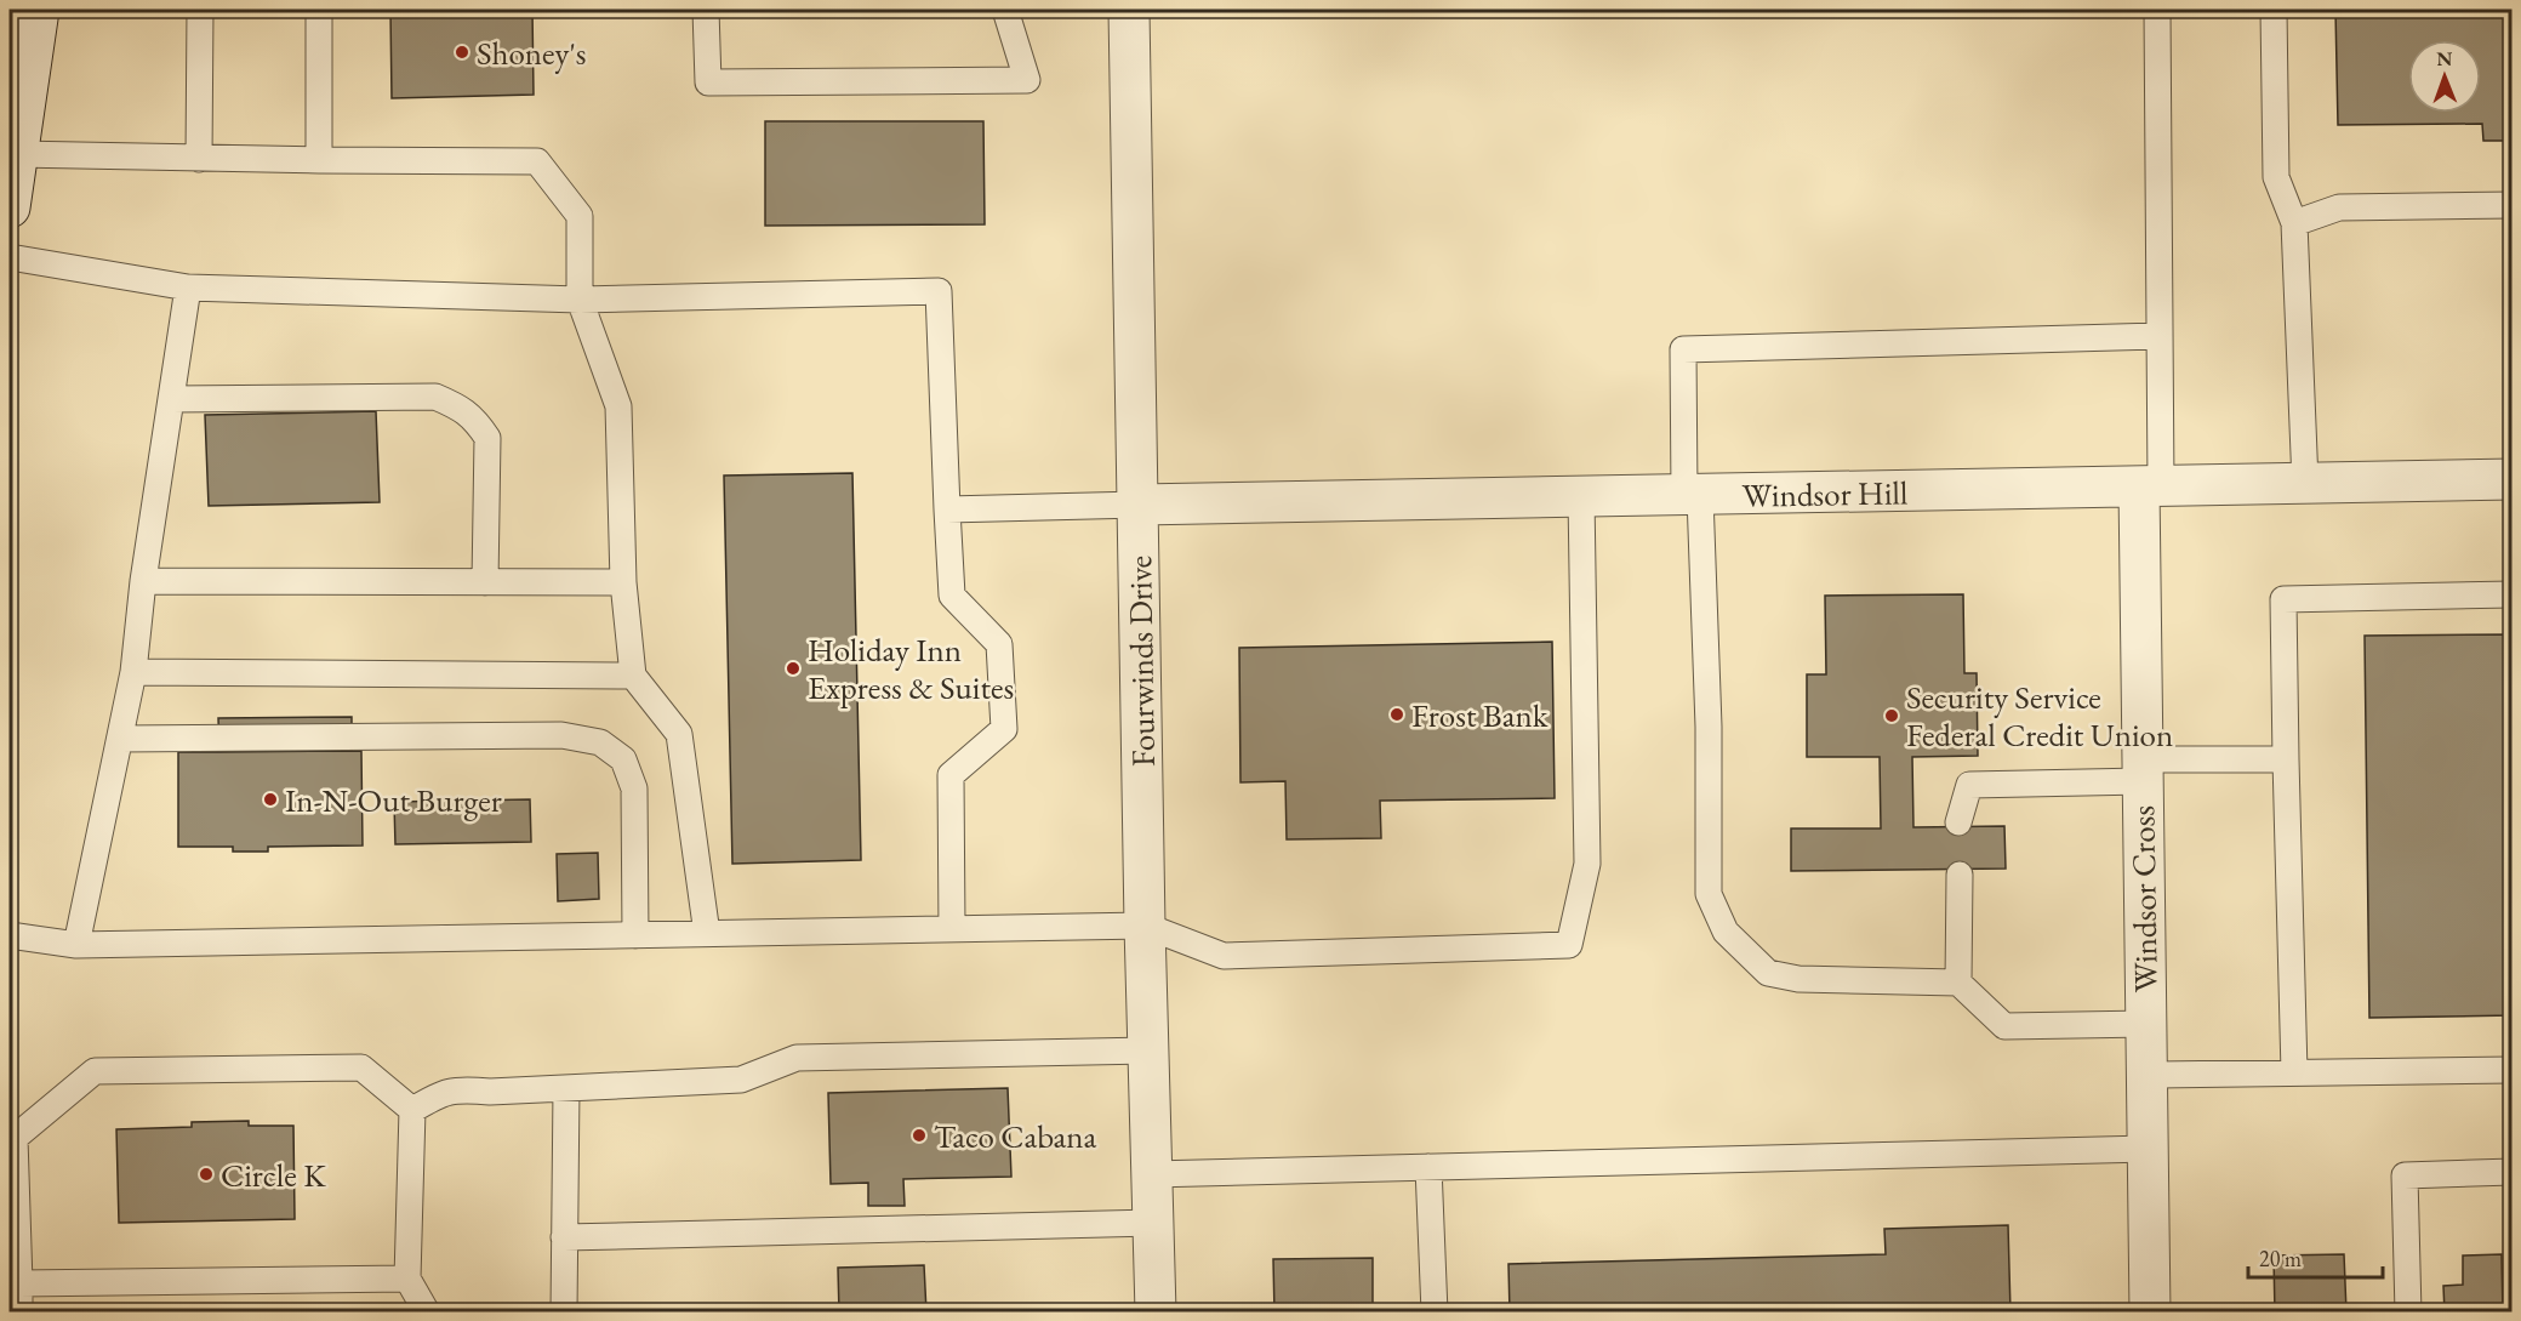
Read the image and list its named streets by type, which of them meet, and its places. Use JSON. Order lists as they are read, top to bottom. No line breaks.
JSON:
{"streets":{"street":["Windsor Hill","Fourwinds Drive","Windsor Cross"]},"crossings":[["Windsor Hill","Fourwinds Drive"],["Windsor Hill","Windsor Cross"]],"places":["Shoney's","Holiday Inn Express & Suites","Frost Bank","Security Service Federal Credit Union","In-N-Out Burger","Taco Cabana","Circle K"],"scale_bar":"20 m","north":"top"}
